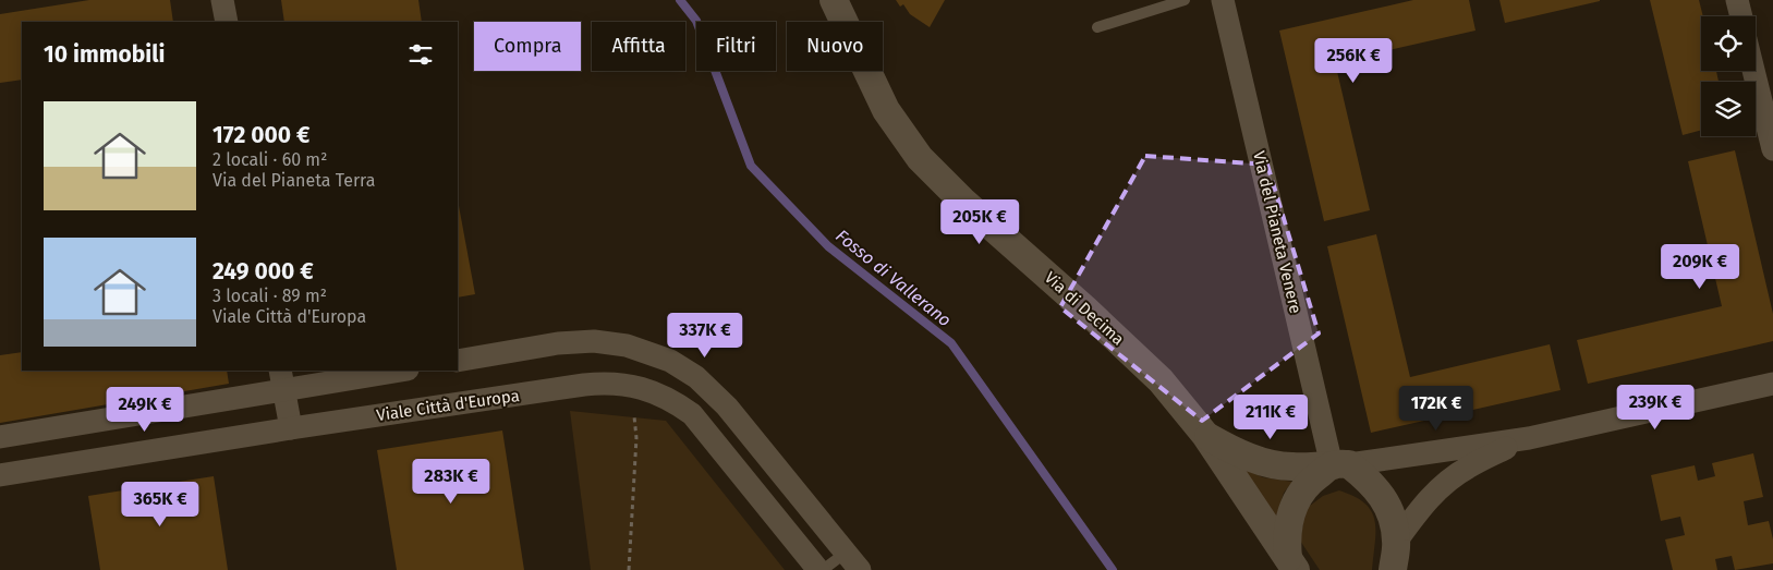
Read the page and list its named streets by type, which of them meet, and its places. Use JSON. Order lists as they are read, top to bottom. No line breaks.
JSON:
{"streets":{"street":["Via del Pianeta Venere","Via di Decima","Viale Città d'Europa"]},"crossings":[["Via del Pianeta Venere","Via di Decima"]],"water":["Fosso di Vallerano"],"page":{"chip":["Compra","Affitta","Filtri","Nuovo"],"heading":"10 immobili","price":["256K €","205K €","209K €","337K €","239K €","172K €","249K €","211K €","283K €","365K €"],"list":[{"name":"172 000 €","note":"2 locali · 60 m² · Via del Pianeta Terra"},{"name":"249 000 €","note":"3 locali · 89 m² · Viale Città d'Europa"}]}}
